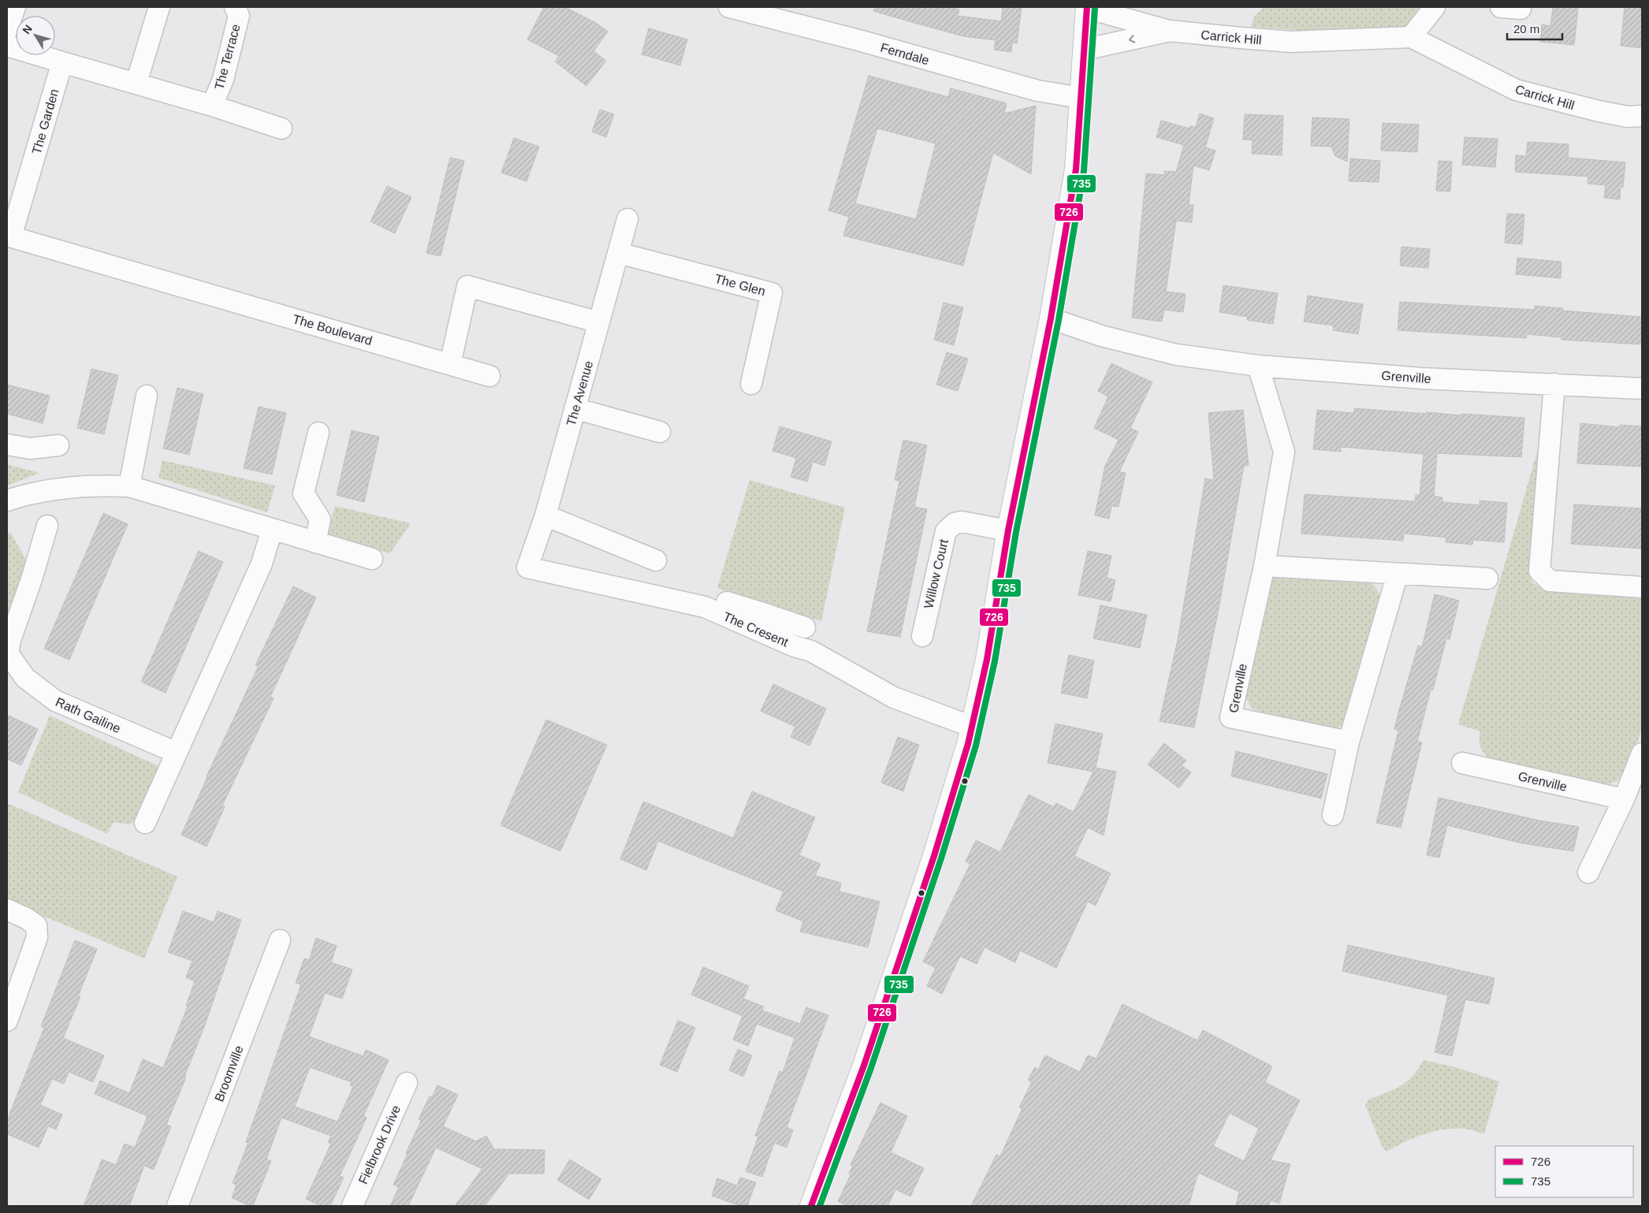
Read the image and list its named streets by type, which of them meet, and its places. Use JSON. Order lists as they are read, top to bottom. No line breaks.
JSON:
{"streets":{"street":["Carrick Hill","Ferndale","The Terrace","The Garden","The Glen","The Boulevard","Grenville","The Avenue","Willow Court","The Cresent","Rath Gailine","Broomville","Fielbrook Drive"]},"crossings":[["The Garden","The Boulevard"],["The Glen","The Avenue"],["The Avenue","The Cresent"]],"lines":["transit line 726","transit line 735"],"legend":["726","735"],"scale_bar":"20 m","north":"top left"}
